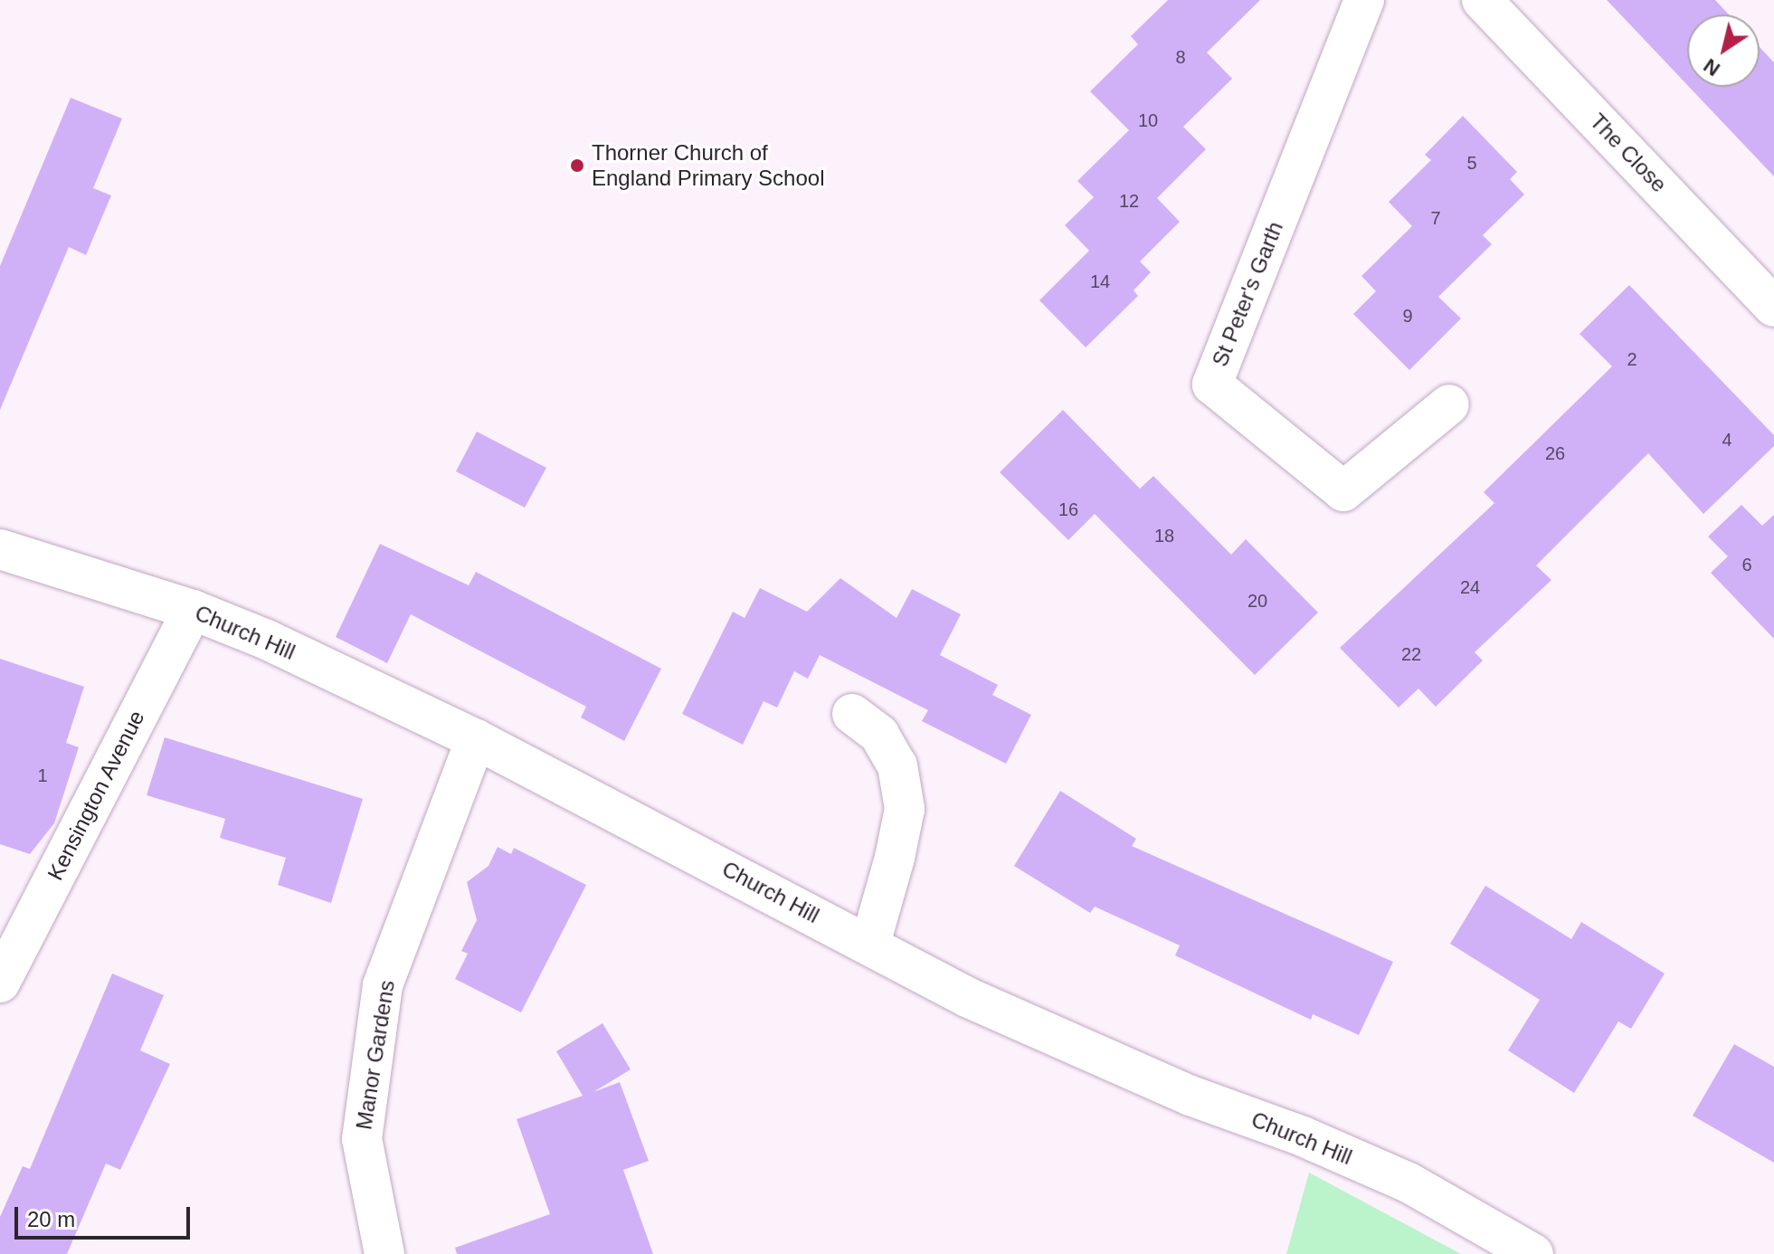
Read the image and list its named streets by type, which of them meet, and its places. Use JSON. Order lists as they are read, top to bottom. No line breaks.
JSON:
{"streets":{"street":["The Close","St Peter's Garth","Church Hill","Kensington Avenue","Manor Gardens"]},"crossings":[["Church Hill","Kensington Avenue"],["Church Hill","Manor Gardens"]],"places":["Thorner Church of England Primary School"],"house_numbers":["8","10","5","12","7","14","9","2","4","26","16","18","6","24","20","22","1"],"scale_bar":"20 m","north":"bottom left"}
